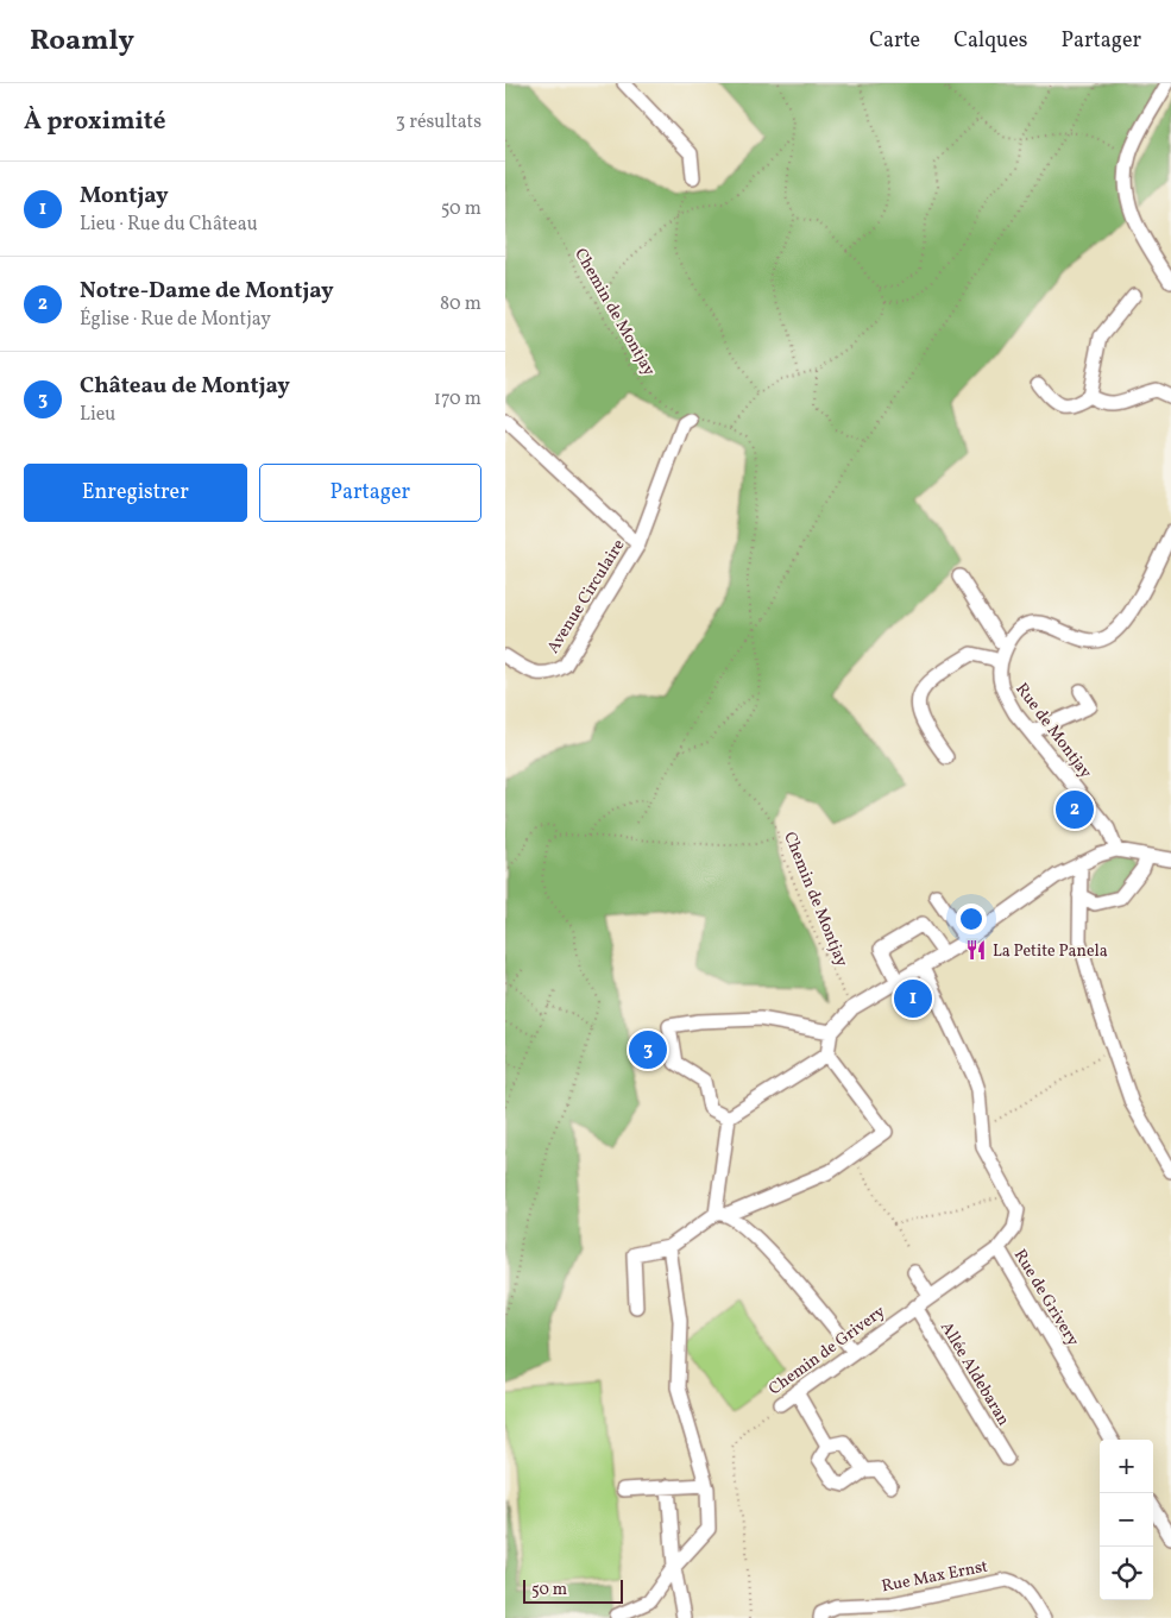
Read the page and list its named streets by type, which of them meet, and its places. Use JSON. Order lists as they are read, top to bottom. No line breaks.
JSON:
{"streets":{"street":["Avenue Circulaire","Rue de Montjay","Rue de Grivery","Chemin de Grivery","Allée Aldebaran","Rue Max Ernst"],"path":["Chemin de Montjay"]},"crossings":[["Chemin de Montjay","Avenue Circulaire"],["Rue de Grivery","Chemin de Grivery"],["Chemin de Grivery","Allée Aldebaran"]],"places":{"restaurant":["La Petite Panela"]},"scale_bar":"50 m","page":{"header":"Roamly","nav":["Carte","Calques","Partager"],"heading":["À proximité","3 résultats"],"list":[{"mark":"1","name":"Montjay","note":"Lieu · Rue du Château","value":"50 m"},{"mark":"2","name":"Notre-Dame de Montjay","note":"Église · Rue de Montjay","value":"80 m"},{"mark":"3","name":"Château de Montjay","note":"Lieu","value":"170 m"}],"buttons":["Enregistrer","Partager"],"pins":["2","1","3"],"map_buttons":["+","−"],"scale":"50 m"}}
